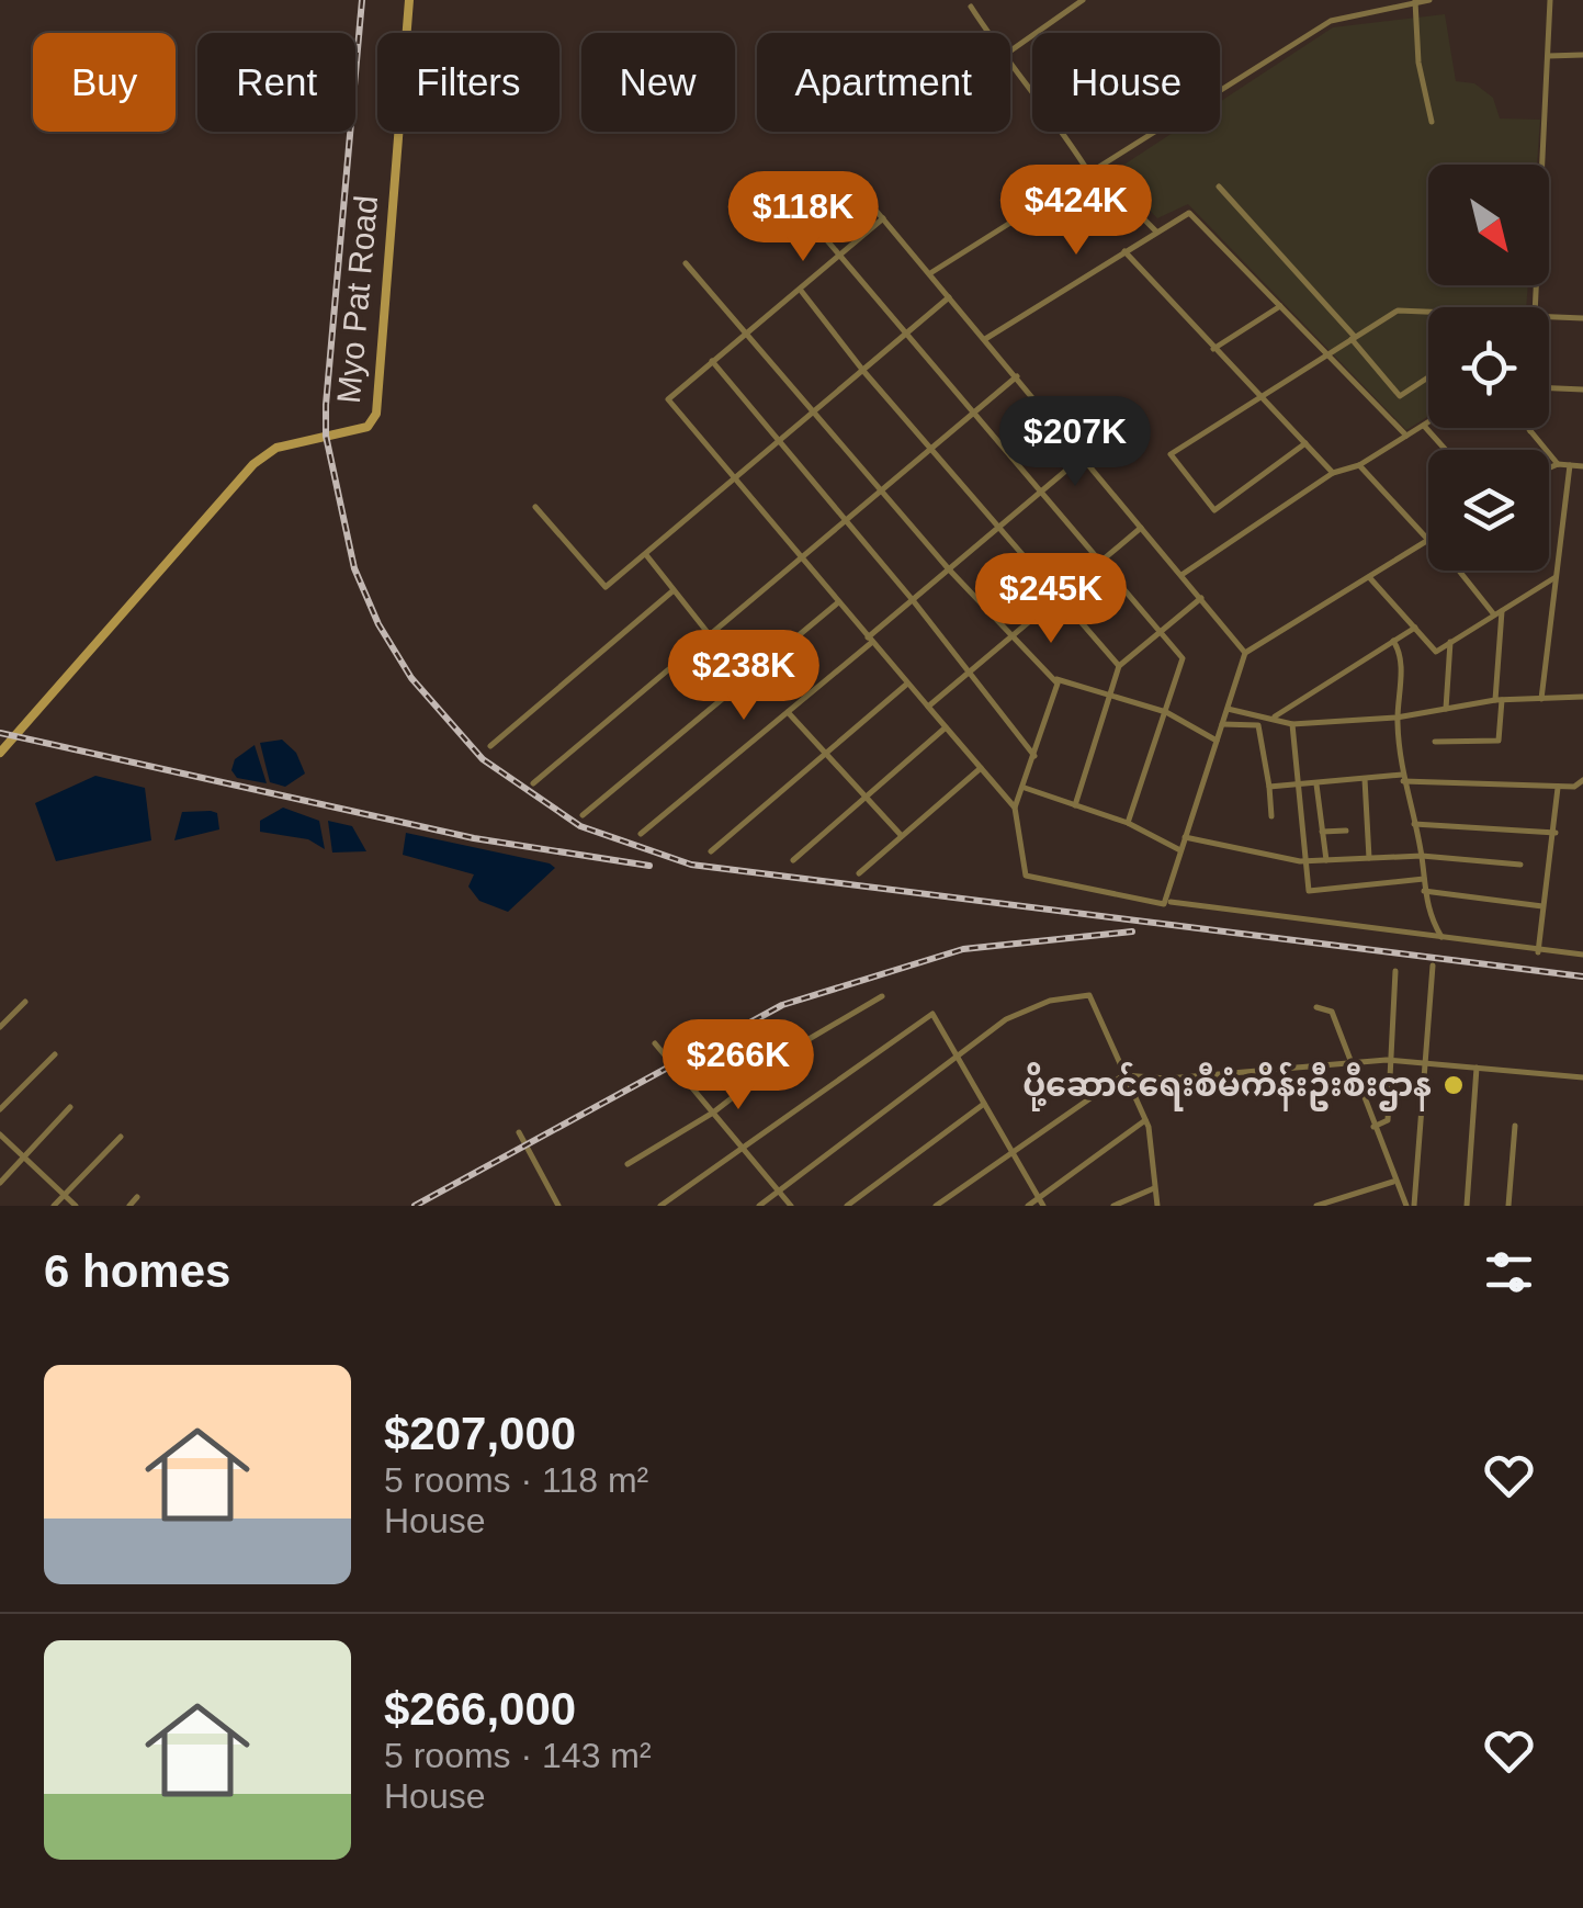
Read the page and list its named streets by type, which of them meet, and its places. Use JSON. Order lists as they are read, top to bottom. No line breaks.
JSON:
{"streets":{"main road":["Myo Pat Road"]},"places":["ပို့ဆောင်ရေးစီမံကိန်းဦးစီးဌာန"],"north":"bottom right","page":{"chip":["Buy","Rent","Filters","New","Apartment","House"],"price":["$424K","$118K","$207K","$245K","$238K","$266K"],"heading":"6 homes","list":[{"name":"$207,000","note":"5 rooms · 118 m² · House"},{"name":"$266,000","note":"5 rooms · 143 m² · House"}]}}
